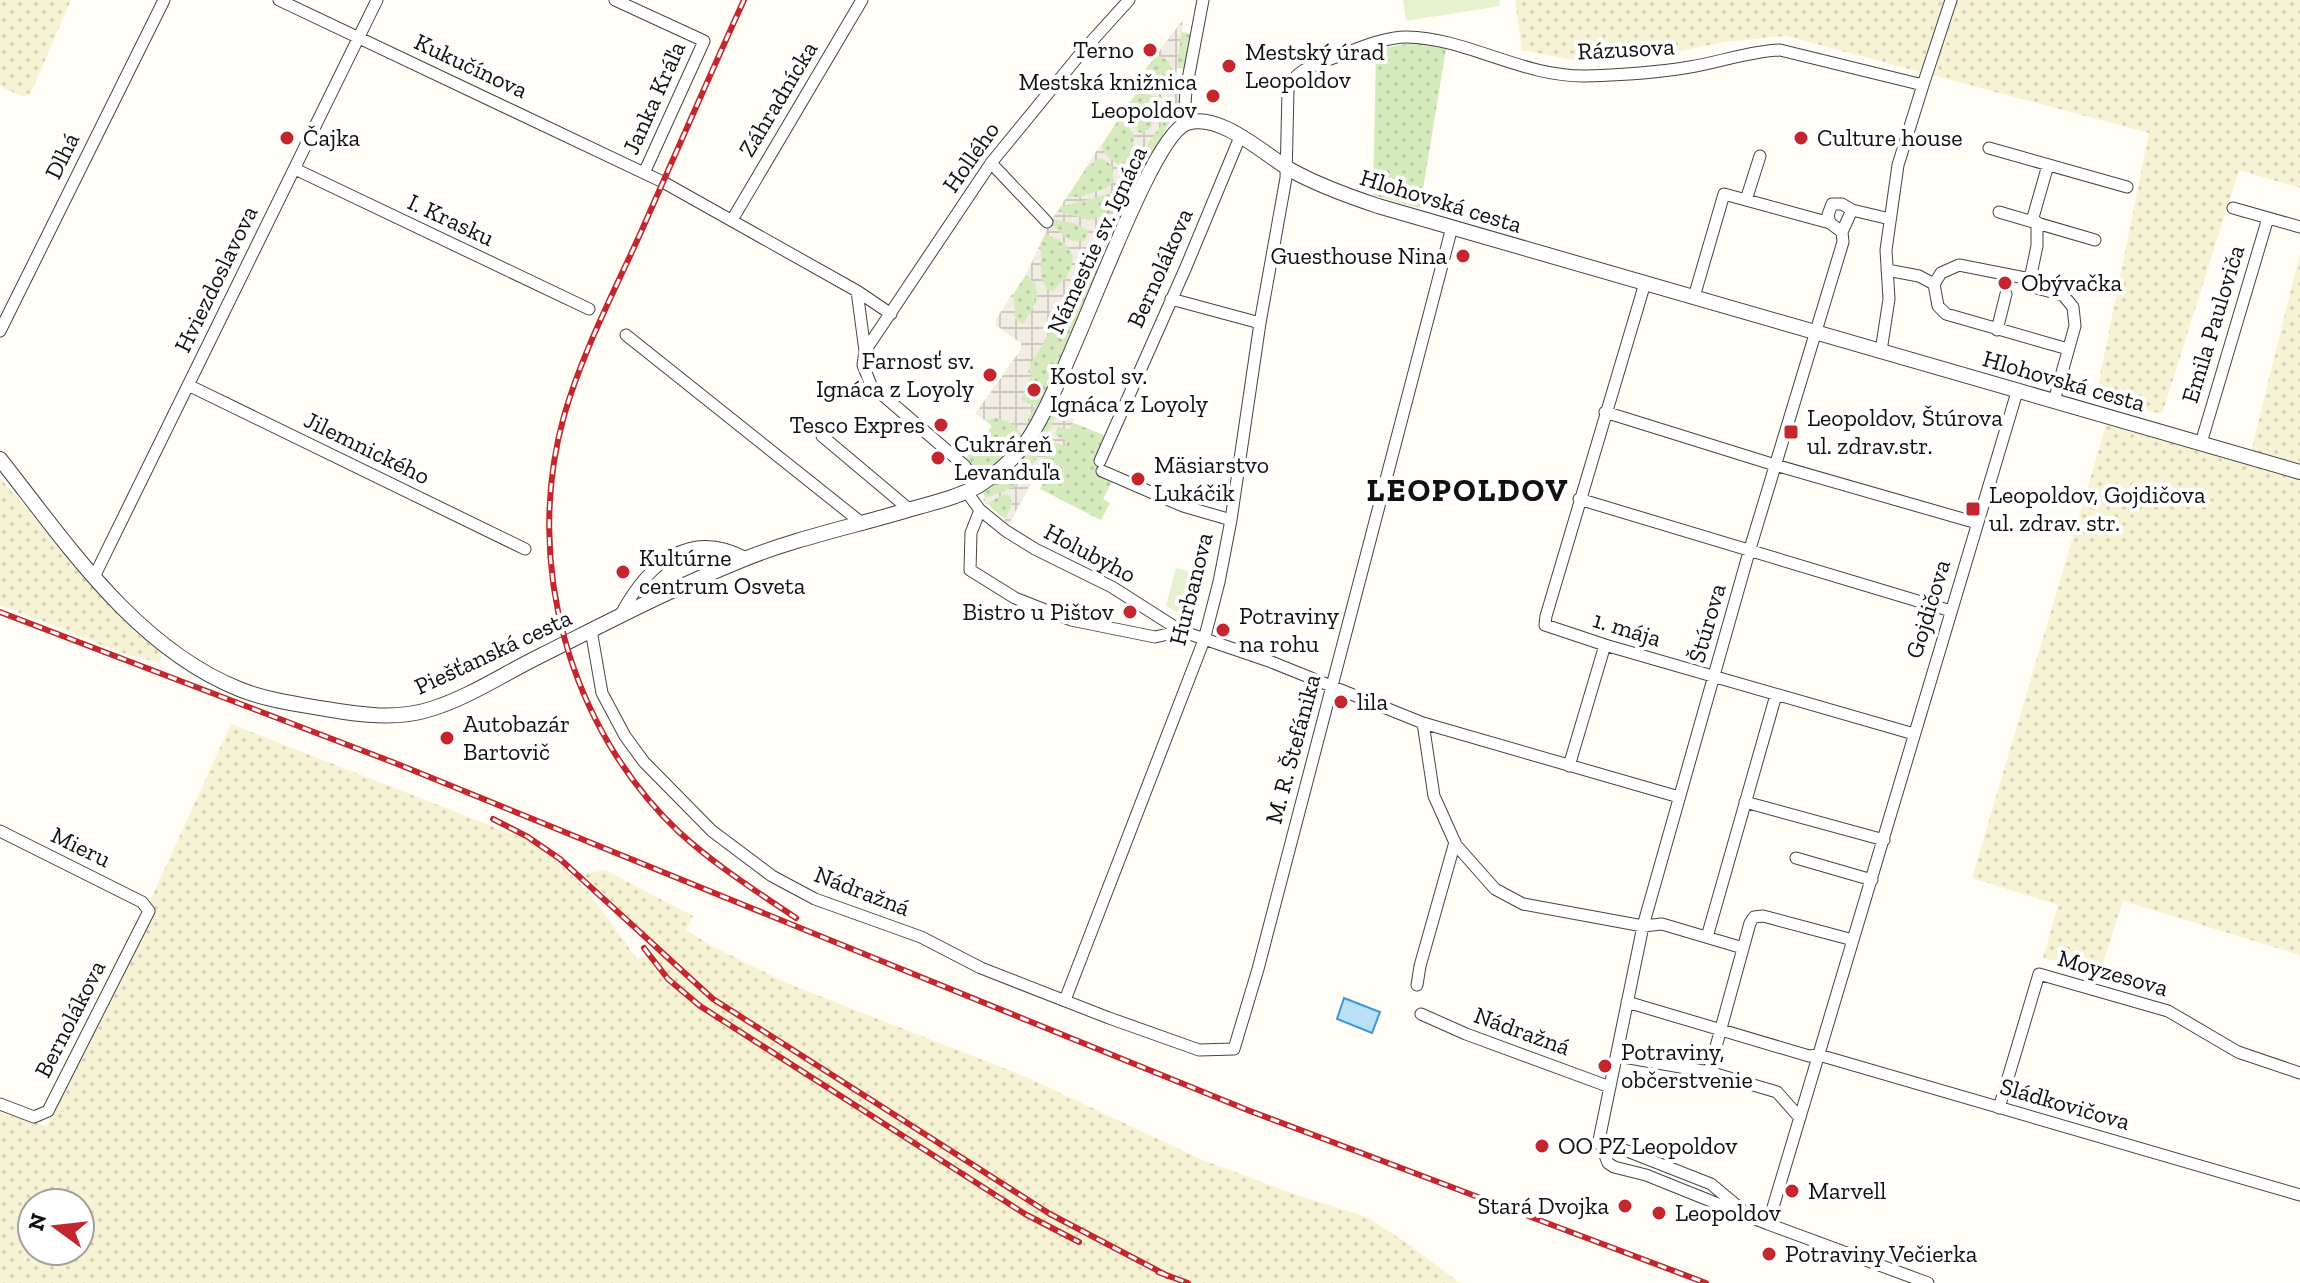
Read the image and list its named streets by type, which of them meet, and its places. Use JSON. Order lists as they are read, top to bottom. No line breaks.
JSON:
{"streets":{"street":["Rázusova","Kukučínova","Janka Kráľa","Záhradnícka","Dlhá","Hollého","Hlohovská cesta","I. Krasku","Námestie sv. Ignáca","Bernolákova","Hviezdoslavova","Emila Pauloviča","Jilemnického","Holubyho","Hurbanova","Gojdičova","Štúrova","1. mája","Piešťanská cesta","M. R. Štefánika","Mieru","Nádražná","Moyzesova","Sládkovičova"]},"crossings":[["Rázusova","Hlohovská cesta"],["Rázusova","Hurbanova"],["Kukučínova","Janka Kráľa"],["Kukučínova","Záhradnícka"],["Kukučínova","Hviezdoslavova"],["Hollého","Holubyho"],["Hlohovská cesta","Námestie sv. Ignáca"],["Hlohovská cesta","Bernolákova"],["Hlohovská cesta","Emila Pauloviča"],["Hlohovská cesta","Hurbanova"],["Hlohovská cesta","Gojdičova"],["Hlohovská cesta","Štúrova"],["Hlohovská cesta","1. mája"],["Hlohovská cesta","M. R. Štefánika"],["I. Krasku","Hviezdoslavova"],["Námestie sv. Ignáca","Holubyho"],["Námestie sv. Ignáca","Piešťanská cesta"],["Bernolákova","Hurbanova"],["Bernolákova","Mieru"],["Hviezdoslavova","Jilemnického"],["Hviezdoslavova","Piešťanská cesta"],["Holubyho","Hurbanova"],["Holubyho","Štúrova"],["Holubyho","Piešťanská cesta"],["Holubyho","M. R. Štefánika"],["Hurbanova","Nádražná"],["Gojdičova","1. mája"],["Gojdičova","Sládkovičova"],["Štúrova","1. mája"],["Štúrova","Nádražná"],["Piešťanská cesta","Nádražná"],["M. R. Štefánika","Nádražná"],["Moyzesova","Sládkovičova"]],"districts":["LEOPOLDOV"],"places":{"other":["Terno","Mestský úrad Leopoldov","Mestská knižnica Leopoldov","Čajka","Culture house","Guesthouse Nina","Obývačka","Farnosť sv. Ignáca z Loyoly","Kostol sv. Ignáca z Loyoly","Tesco Expres","Cukráreň Levanduľa","Mäsiarstvo Lukáčik","Kultúrne centrum Osveta","Bistro u Pištov","Potraviny na rohu","lila","Autobazár Bartovič","Potraviny, občerstvenie","OO PZ Leopoldov","Marvell","Stará Dvojka","Leopoldov","Potraviny Večierka"],"transit":["Leopoldov, Štúrova ul. zdrav.str.","Leopoldov, Gojdičova ul. zdrav. str."]},"north":"left"}
